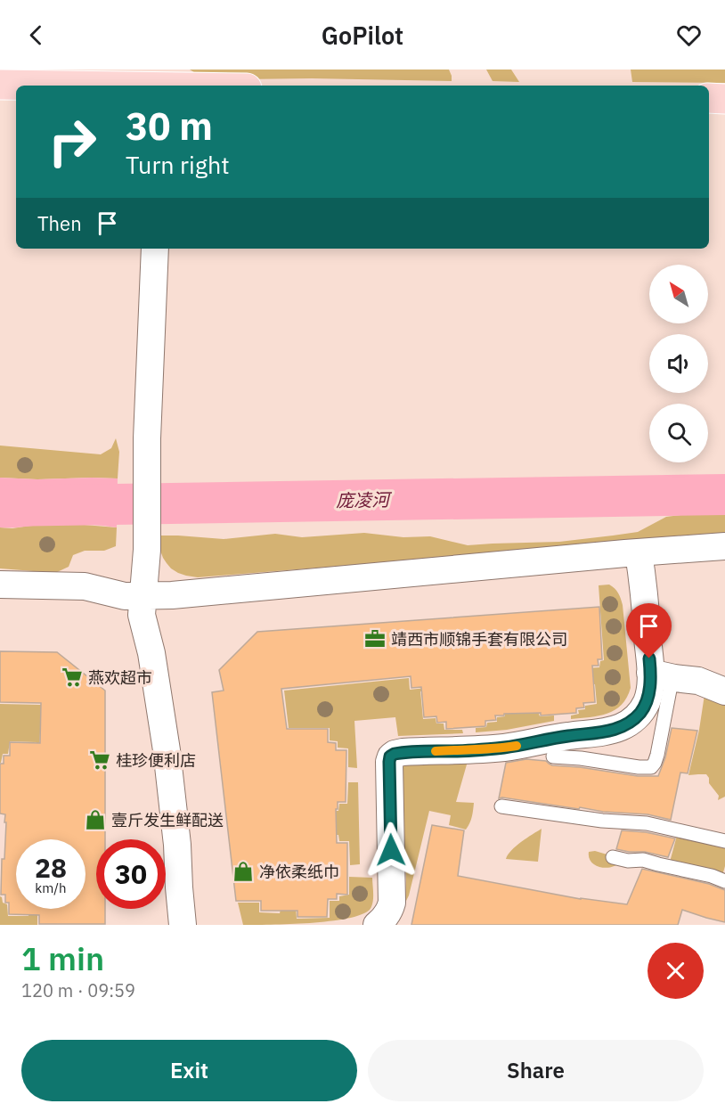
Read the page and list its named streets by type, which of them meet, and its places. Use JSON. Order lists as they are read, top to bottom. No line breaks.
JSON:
{"water":["庞凌河"],"places":{"office":["靖西市顺锦手套有限公司"],"supermarket":["燕欢超市","桂珍便利店"],"shop":["壹斤发生鲜配送","净依柔纸巾"]},"north":"top left","page":{"header":"GoPilot","turn":["30 m","Turn right"],"then":"Then","speed":"28 km/h","limit":"30","heading":["1 min","120 m · 09:59"],"buttons":["Exit","Share"]}}
